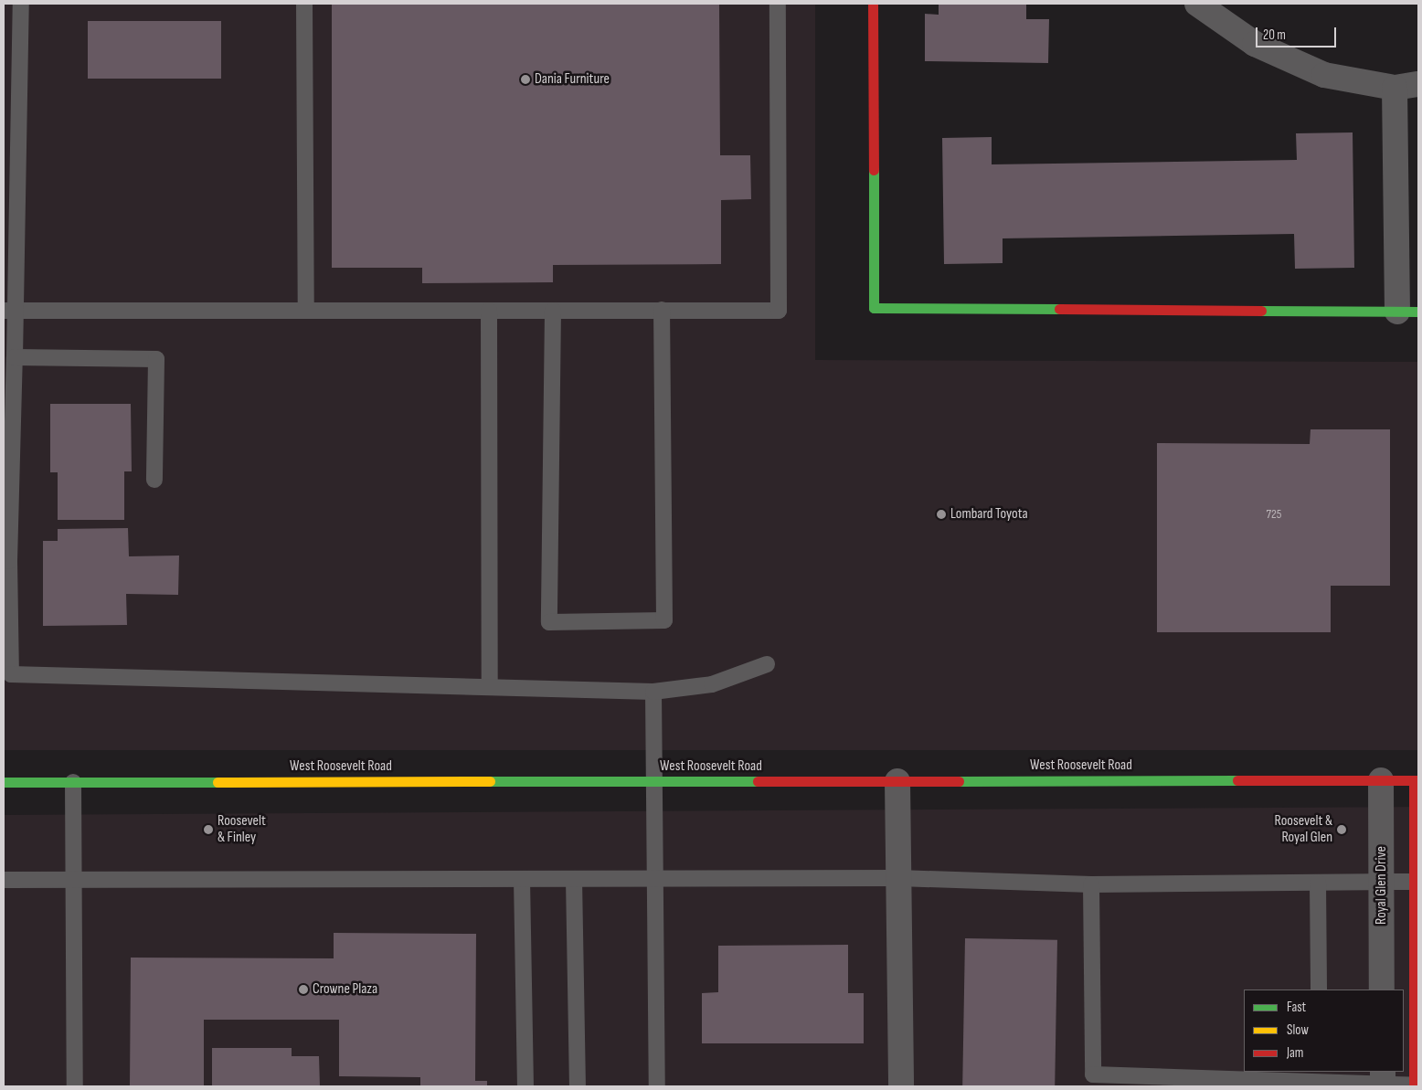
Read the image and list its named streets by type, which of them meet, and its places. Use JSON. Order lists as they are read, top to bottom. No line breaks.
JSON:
{"streets":{"main road":["West Roosevelt Road"],"street":["Royal Glen Drive"]},"crossings":[["West Roosevelt Road","Royal Glen Drive"]],"places":["Dania Furniture","Lombard Toyota","Roosevelt & Finley","Roosevelt & Royal Glen","Crowne Plaza"],"house_numbers":["725"],"legend":["Fast","Slow","Jam"],"scale_bar":"20 m"}
